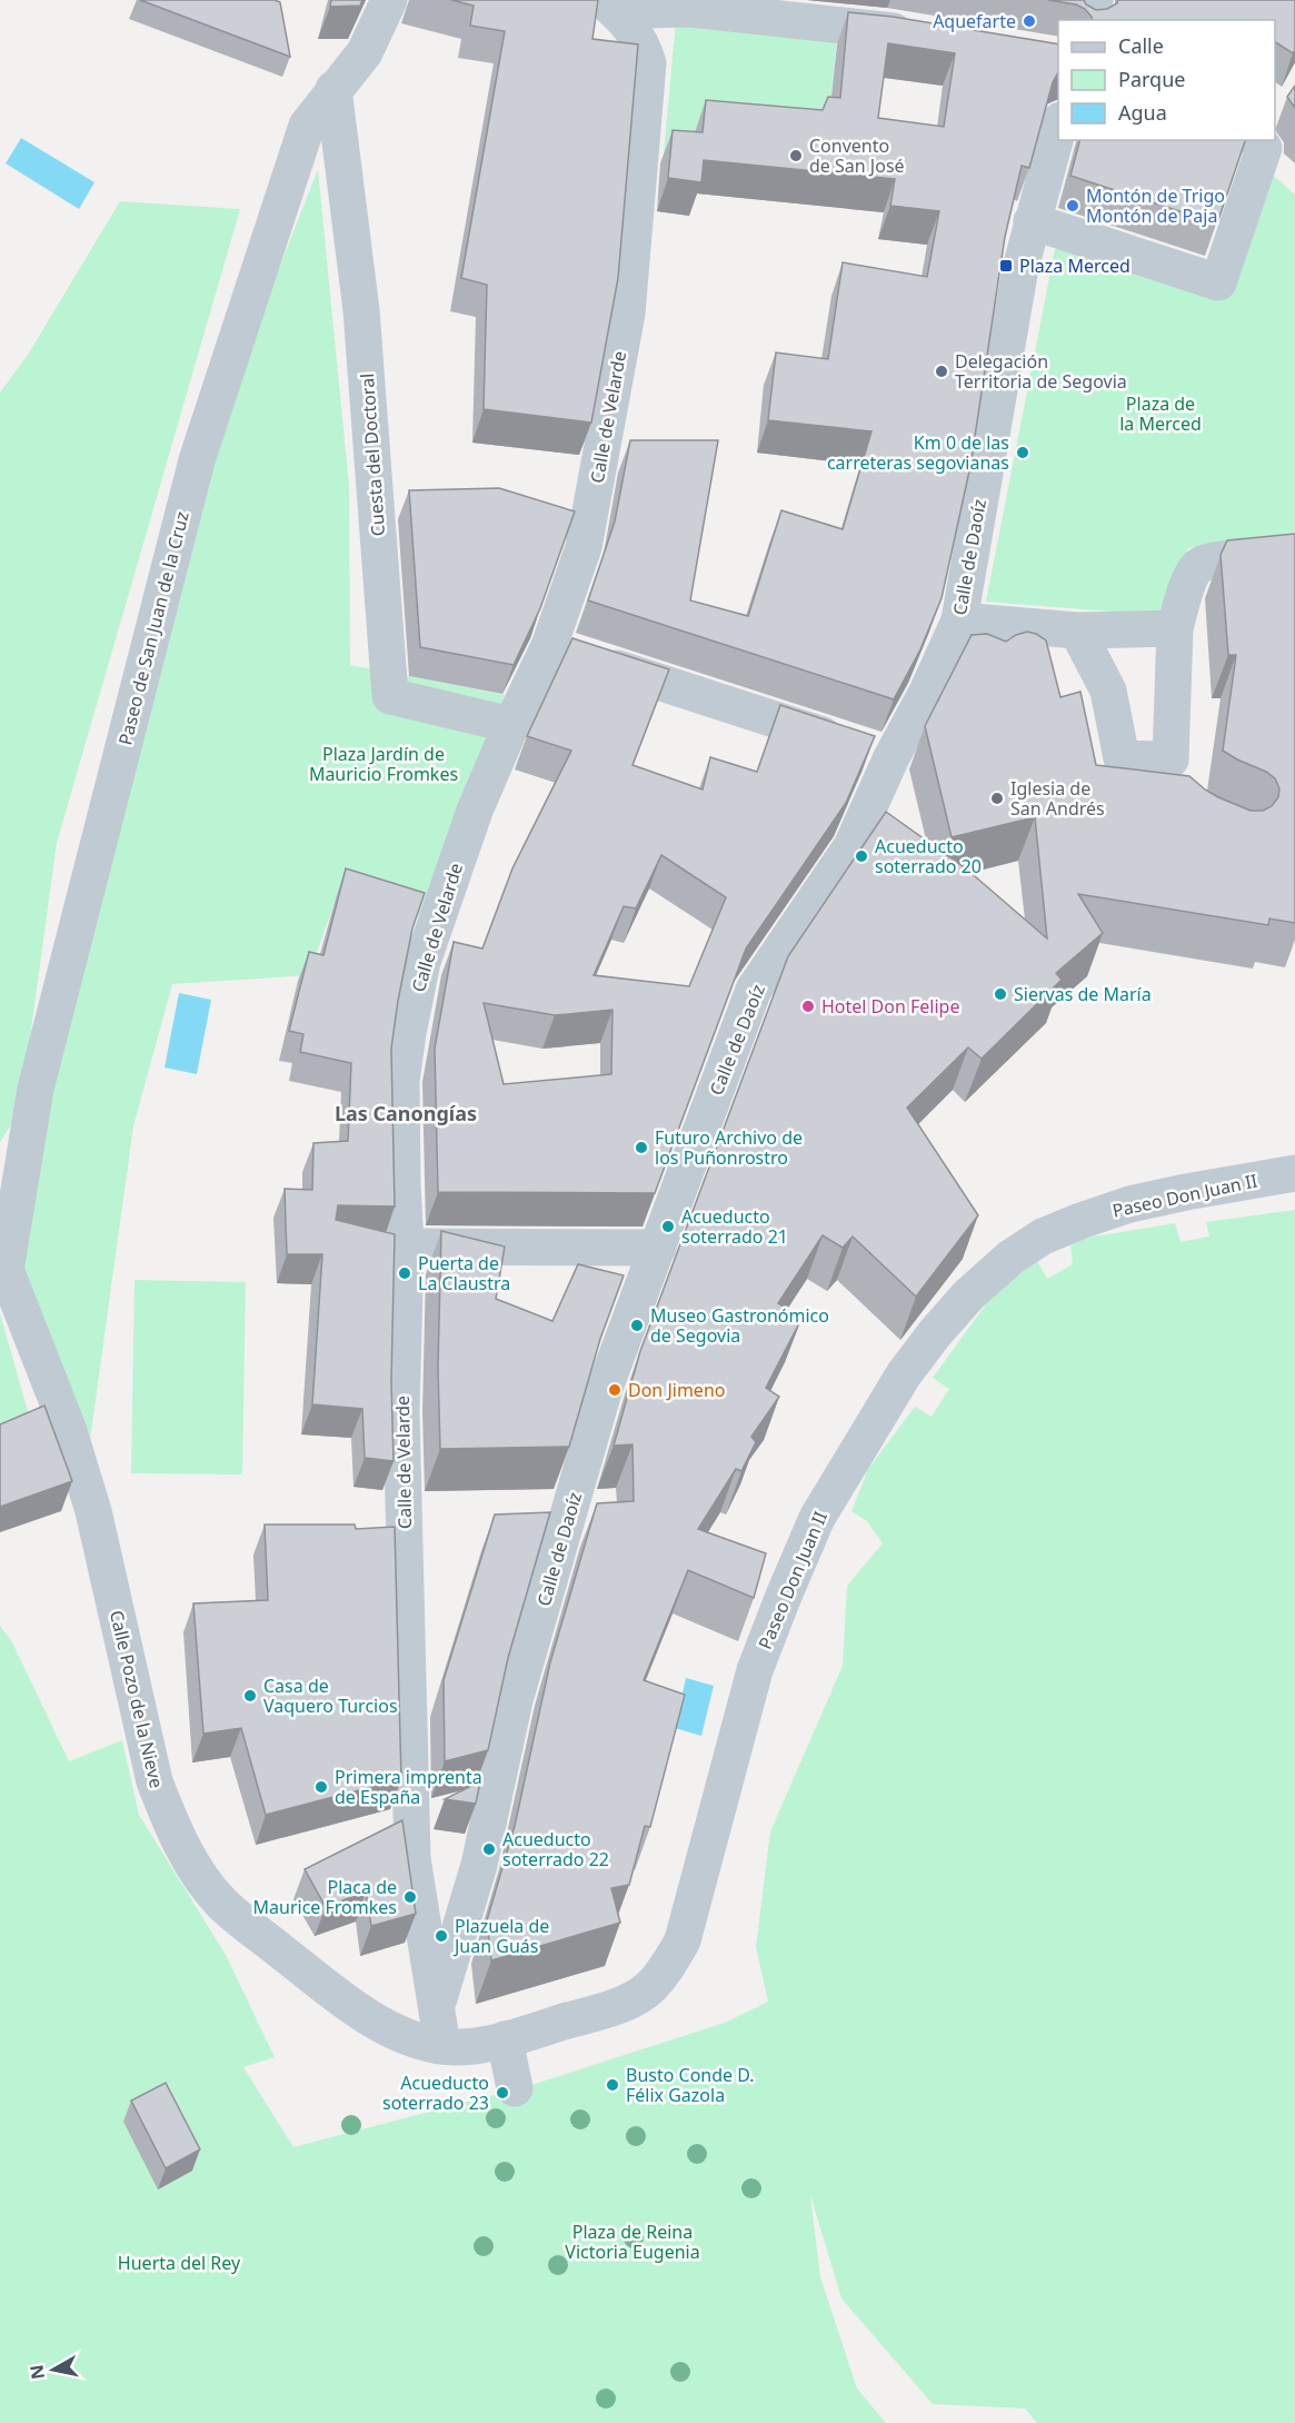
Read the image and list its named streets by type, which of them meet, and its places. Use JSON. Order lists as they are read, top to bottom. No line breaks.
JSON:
{"streets":{"street":["Calle de Velarde","Cuesta del Doctoral","Calle de Daoíz","Paseo de San Juan de la Cruz","Paseo Don Juan II","Calle Pozo de la Nieve"]},"crossings":[["Calle de Velarde","Cuesta del Doctoral"],["Calle de Velarde","Calle de Daoíz"],["Cuesta del Doctoral","Paseo de San Juan de la Cruz"],["Paseo de San Juan de la Cruz","Calle Pozo de la Nieve"],["Paseo Don Juan II","Calle Pozo de la Nieve"]],"districts":["Las Canongías"],"parks":["Plaza de la Merced","Plaza Jardín de Mauricio Fromkes","Plaza de Reina Victoria Eugenia","Huerta del Rey"],"places":{"other":["Aquefarte","Convento de San José","Montón de Trigo Montón de Paja","Delegación Territoria de Segovia","Km 0 de las carreteras segovianas","Iglesia de San Andrés","Acueducto soterrado 20","Siervas de María","Hotel Don Felipe","Futuro Archivo de los Puñonrostro","Acueducto soterrado 21","Puerta de La Claustra","Museo Gastronómico de Segovia","Don Jimeno","Casa de Vaquero Turcios","Primera imprenta de España","Acueducto soterrado 22","Placa de Maurice Fromkes","Plazuela de Juan Guás","Busto Conde D. Félix Gazola","Acueducto soterrado 23"],"transit":["Plaza Merced"]},"legend":["Calle","Parque","Agua"],"north":"left"}
